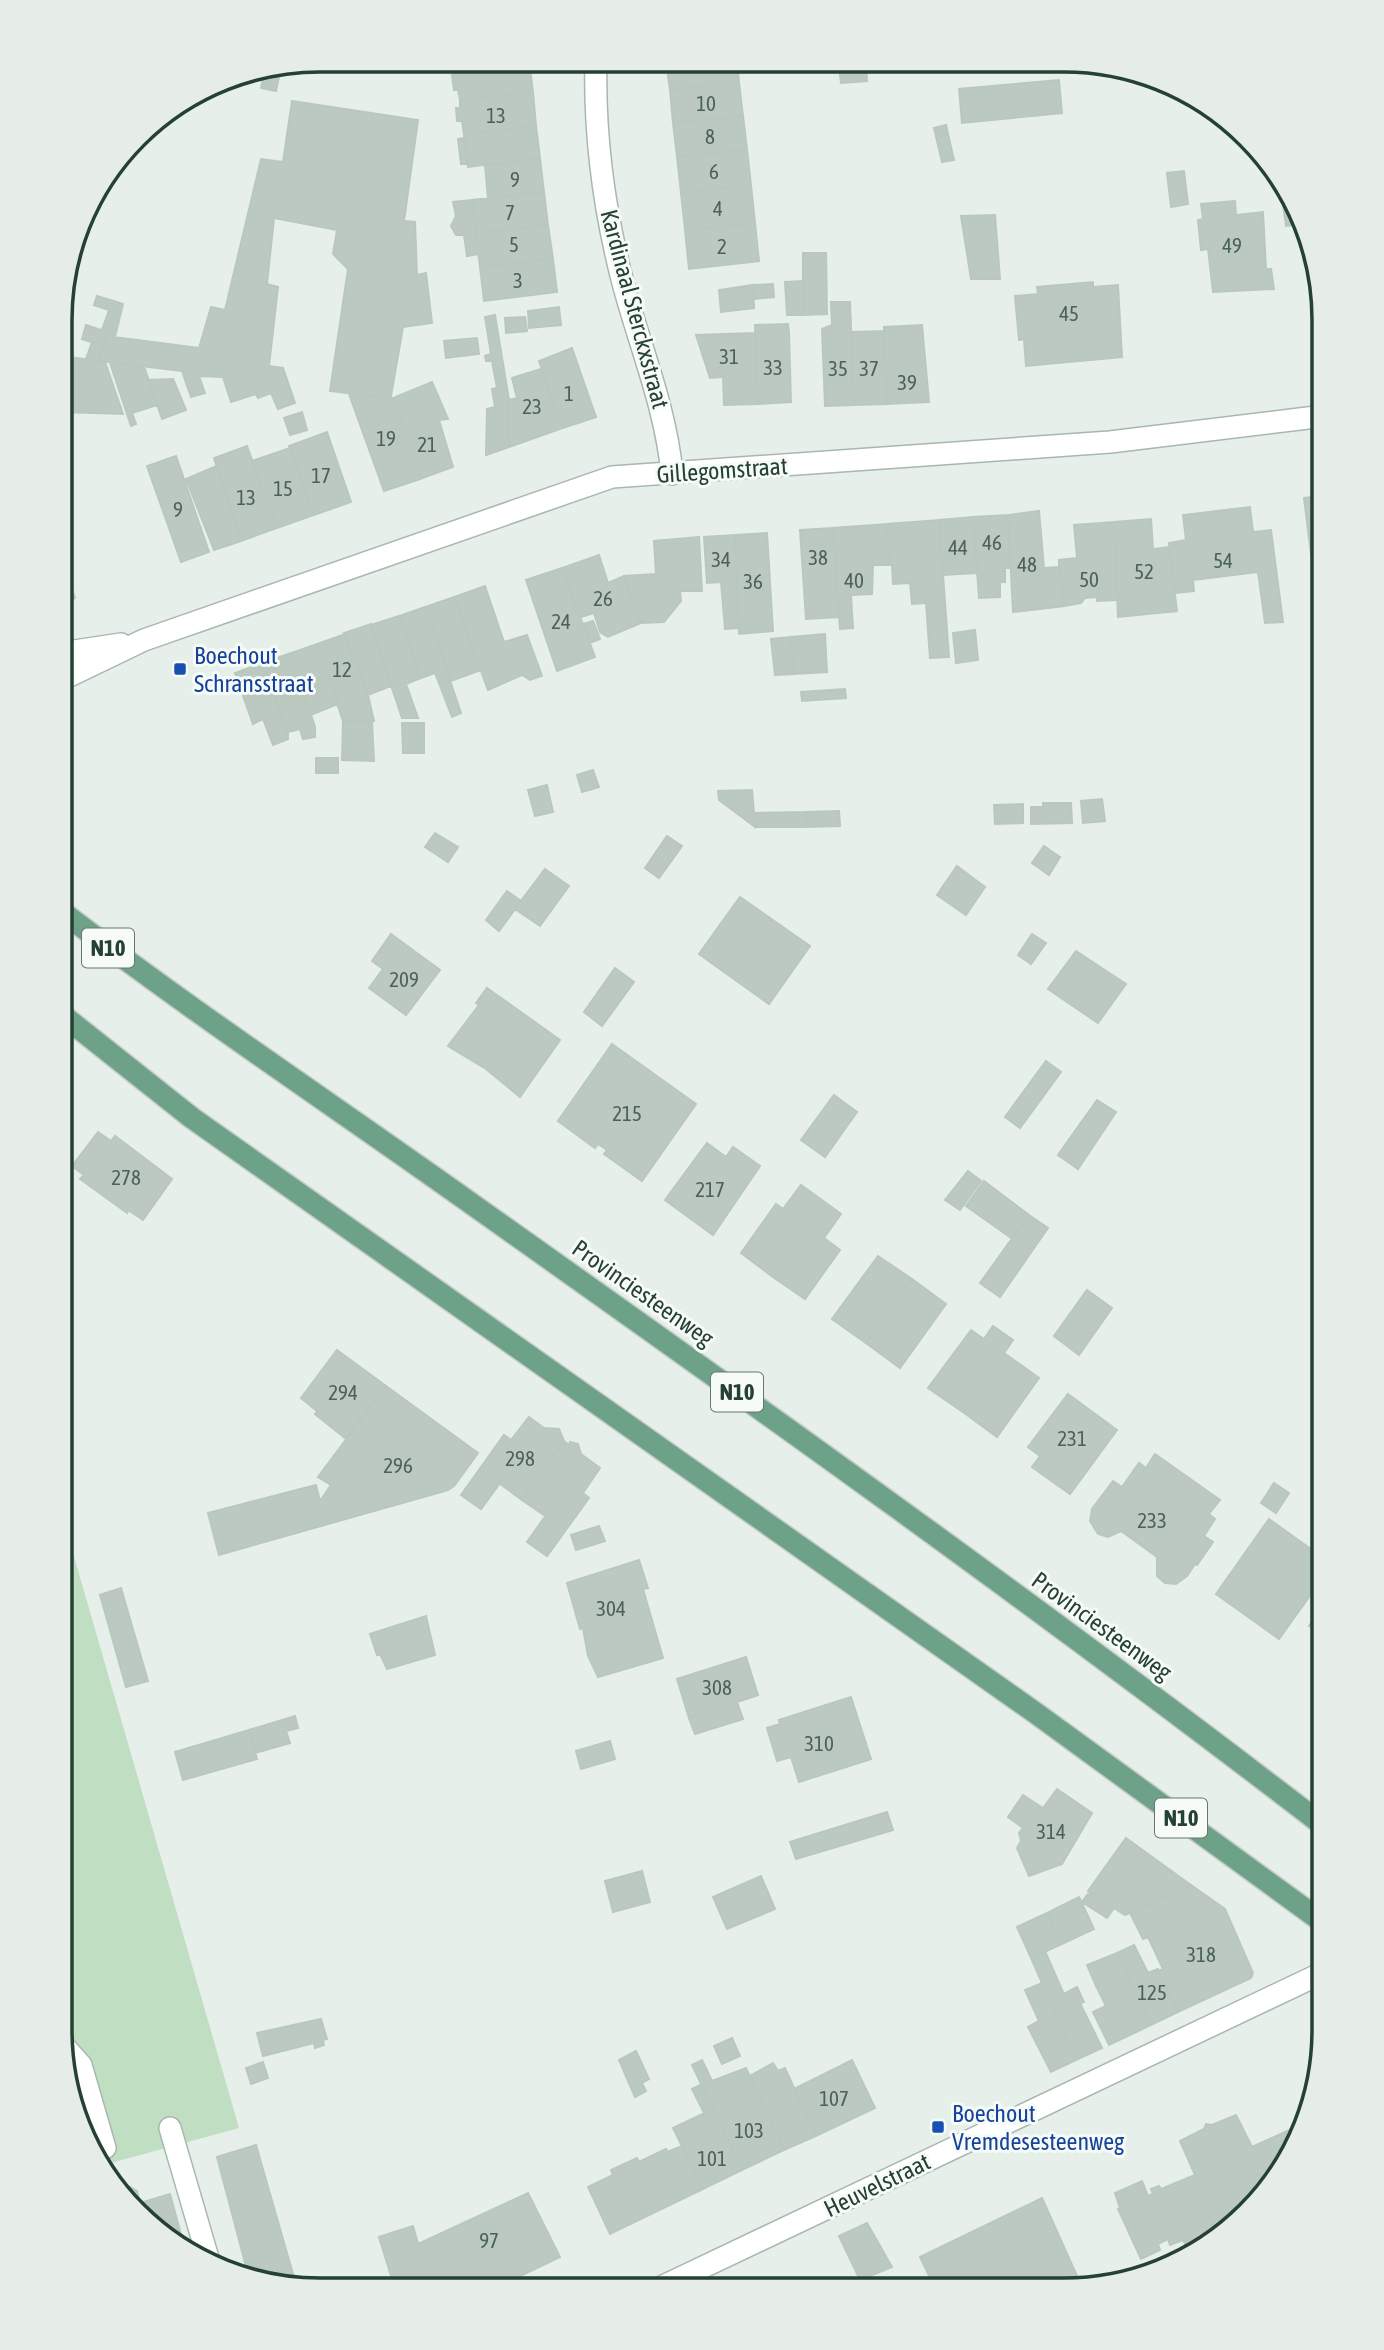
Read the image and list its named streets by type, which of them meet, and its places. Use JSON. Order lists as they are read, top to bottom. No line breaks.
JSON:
{"streets":{"main road":["N10","Provinciesteenweg"],"street":["Kardinaal Sterckxstraat","Gillegomstraat","Heuvelstraat"]},"crossings":[["Kardinaal Sterckxstraat","Gillegomstraat"]],"places":{"transit":["Boechout Schransstraat","Boechout Vremdesesteenweg"]},"house_numbers":["10","13","8","6","9","4","7","5","49","2","3","45","31","33","35","37","39","1","23","19","21","17","15","13","9","46","44","38","34","54","48","52","50","40","36","26","24","12","209","215","278","217","294","231","298","296","233","304","308","310","314","318","125","107","103","101","97"]}
